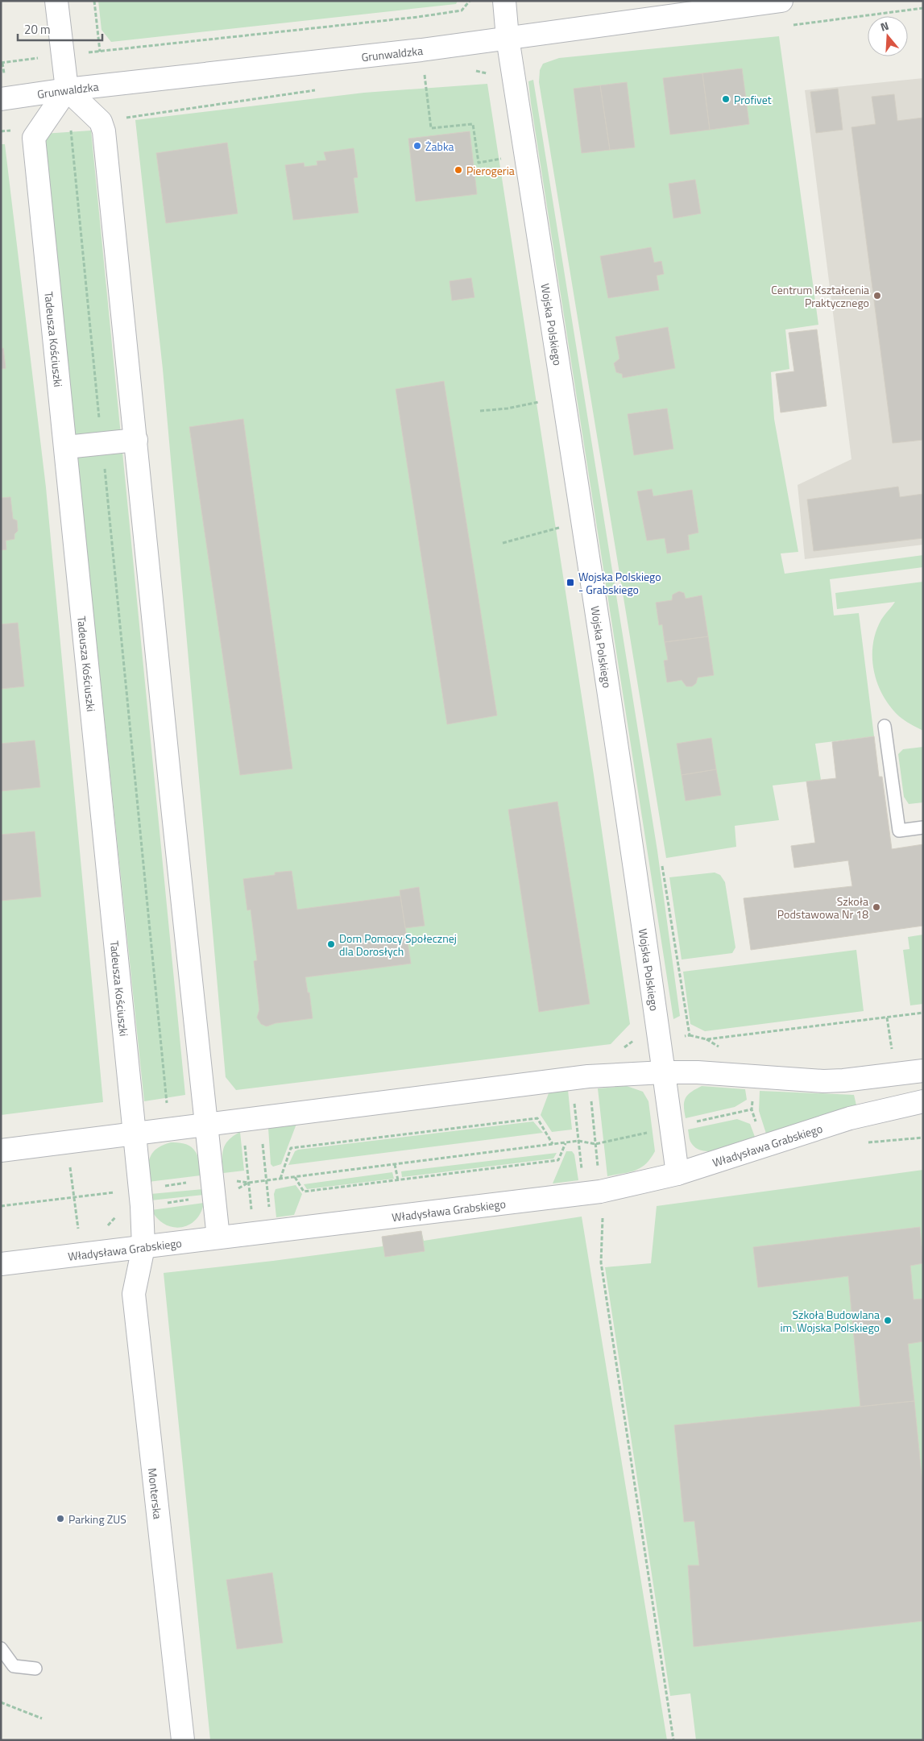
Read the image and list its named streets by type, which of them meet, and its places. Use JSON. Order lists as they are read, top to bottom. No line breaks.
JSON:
{"streets":{"street":["Grunwaldzka","Wojska Polskiego","Tadeusza Kościuszki","Władysława Grabskiego","Monterska"]},"crossings":[["Grunwaldzka","Wojska Polskiego"],["Grunwaldzka","Tadeusza Kościuszki"],["Wojska Polskiego","Władysława Grabskiego"],["Tadeusza Kościuszki","Władysława Grabskiego"],["Tadeusza Kościuszki","Monterska"],["Władysława Grabskiego","Monterska"]],"places":{"other":["Profivet","Żabka","Pierogeria","Centrum Kształcenia Praktycznego","Szkoła Podstawowa Nr 18","Dom Pomocy Społecznej dla Dorosłych","Szkoła Budowlana im. Wojska Polskiego","Parking ZUS"],"transit":["Wojska Polskiego - Grabskiego"]},"scale_bar":"20 m","north":"top"}
